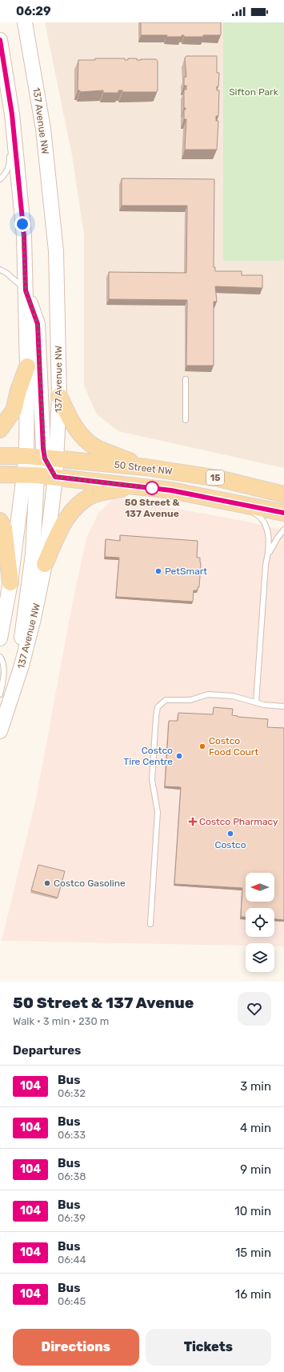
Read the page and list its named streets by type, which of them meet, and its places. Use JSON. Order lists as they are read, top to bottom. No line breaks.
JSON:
{"streets":{"main road":["137 Avenue NW","50 Street NW","15"]},"crossings":[["137 Avenue NW","50 Street NW"]],"parks":["Sifton Park"],"places":{"other":["50 Street & 137 Avenue","PetSmart","Costco Food Court","Costco Tire Centre","Costco","Costco Gasoline"],"health":["Costco Pharmacy"]},"lines":["bus line 104"],"north":"left","page":{"status":"06:29","heading":[["50 Street & 137 Avenue","Walk · 3 min · 230 m"],"Departures"],"list":[{"mark":"104","name":"Bus","note":"06:32","value":"3 min"},{"mark":"104","name":"Bus","note":"06:33","value":"4 min"},{"mark":"104","name":"Bus","note":"06:38","value":"9 min"},{"mark":"104","name":"Bus","note":"06:39","value":"10 min"},{"mark":"104","name":"Bus","note":"06:44","value":"15 min"},{"mark":"104","name":"Bus","note":"06:45","value":"16 min"}],"buttons":["Directions","Tickets"]}}
